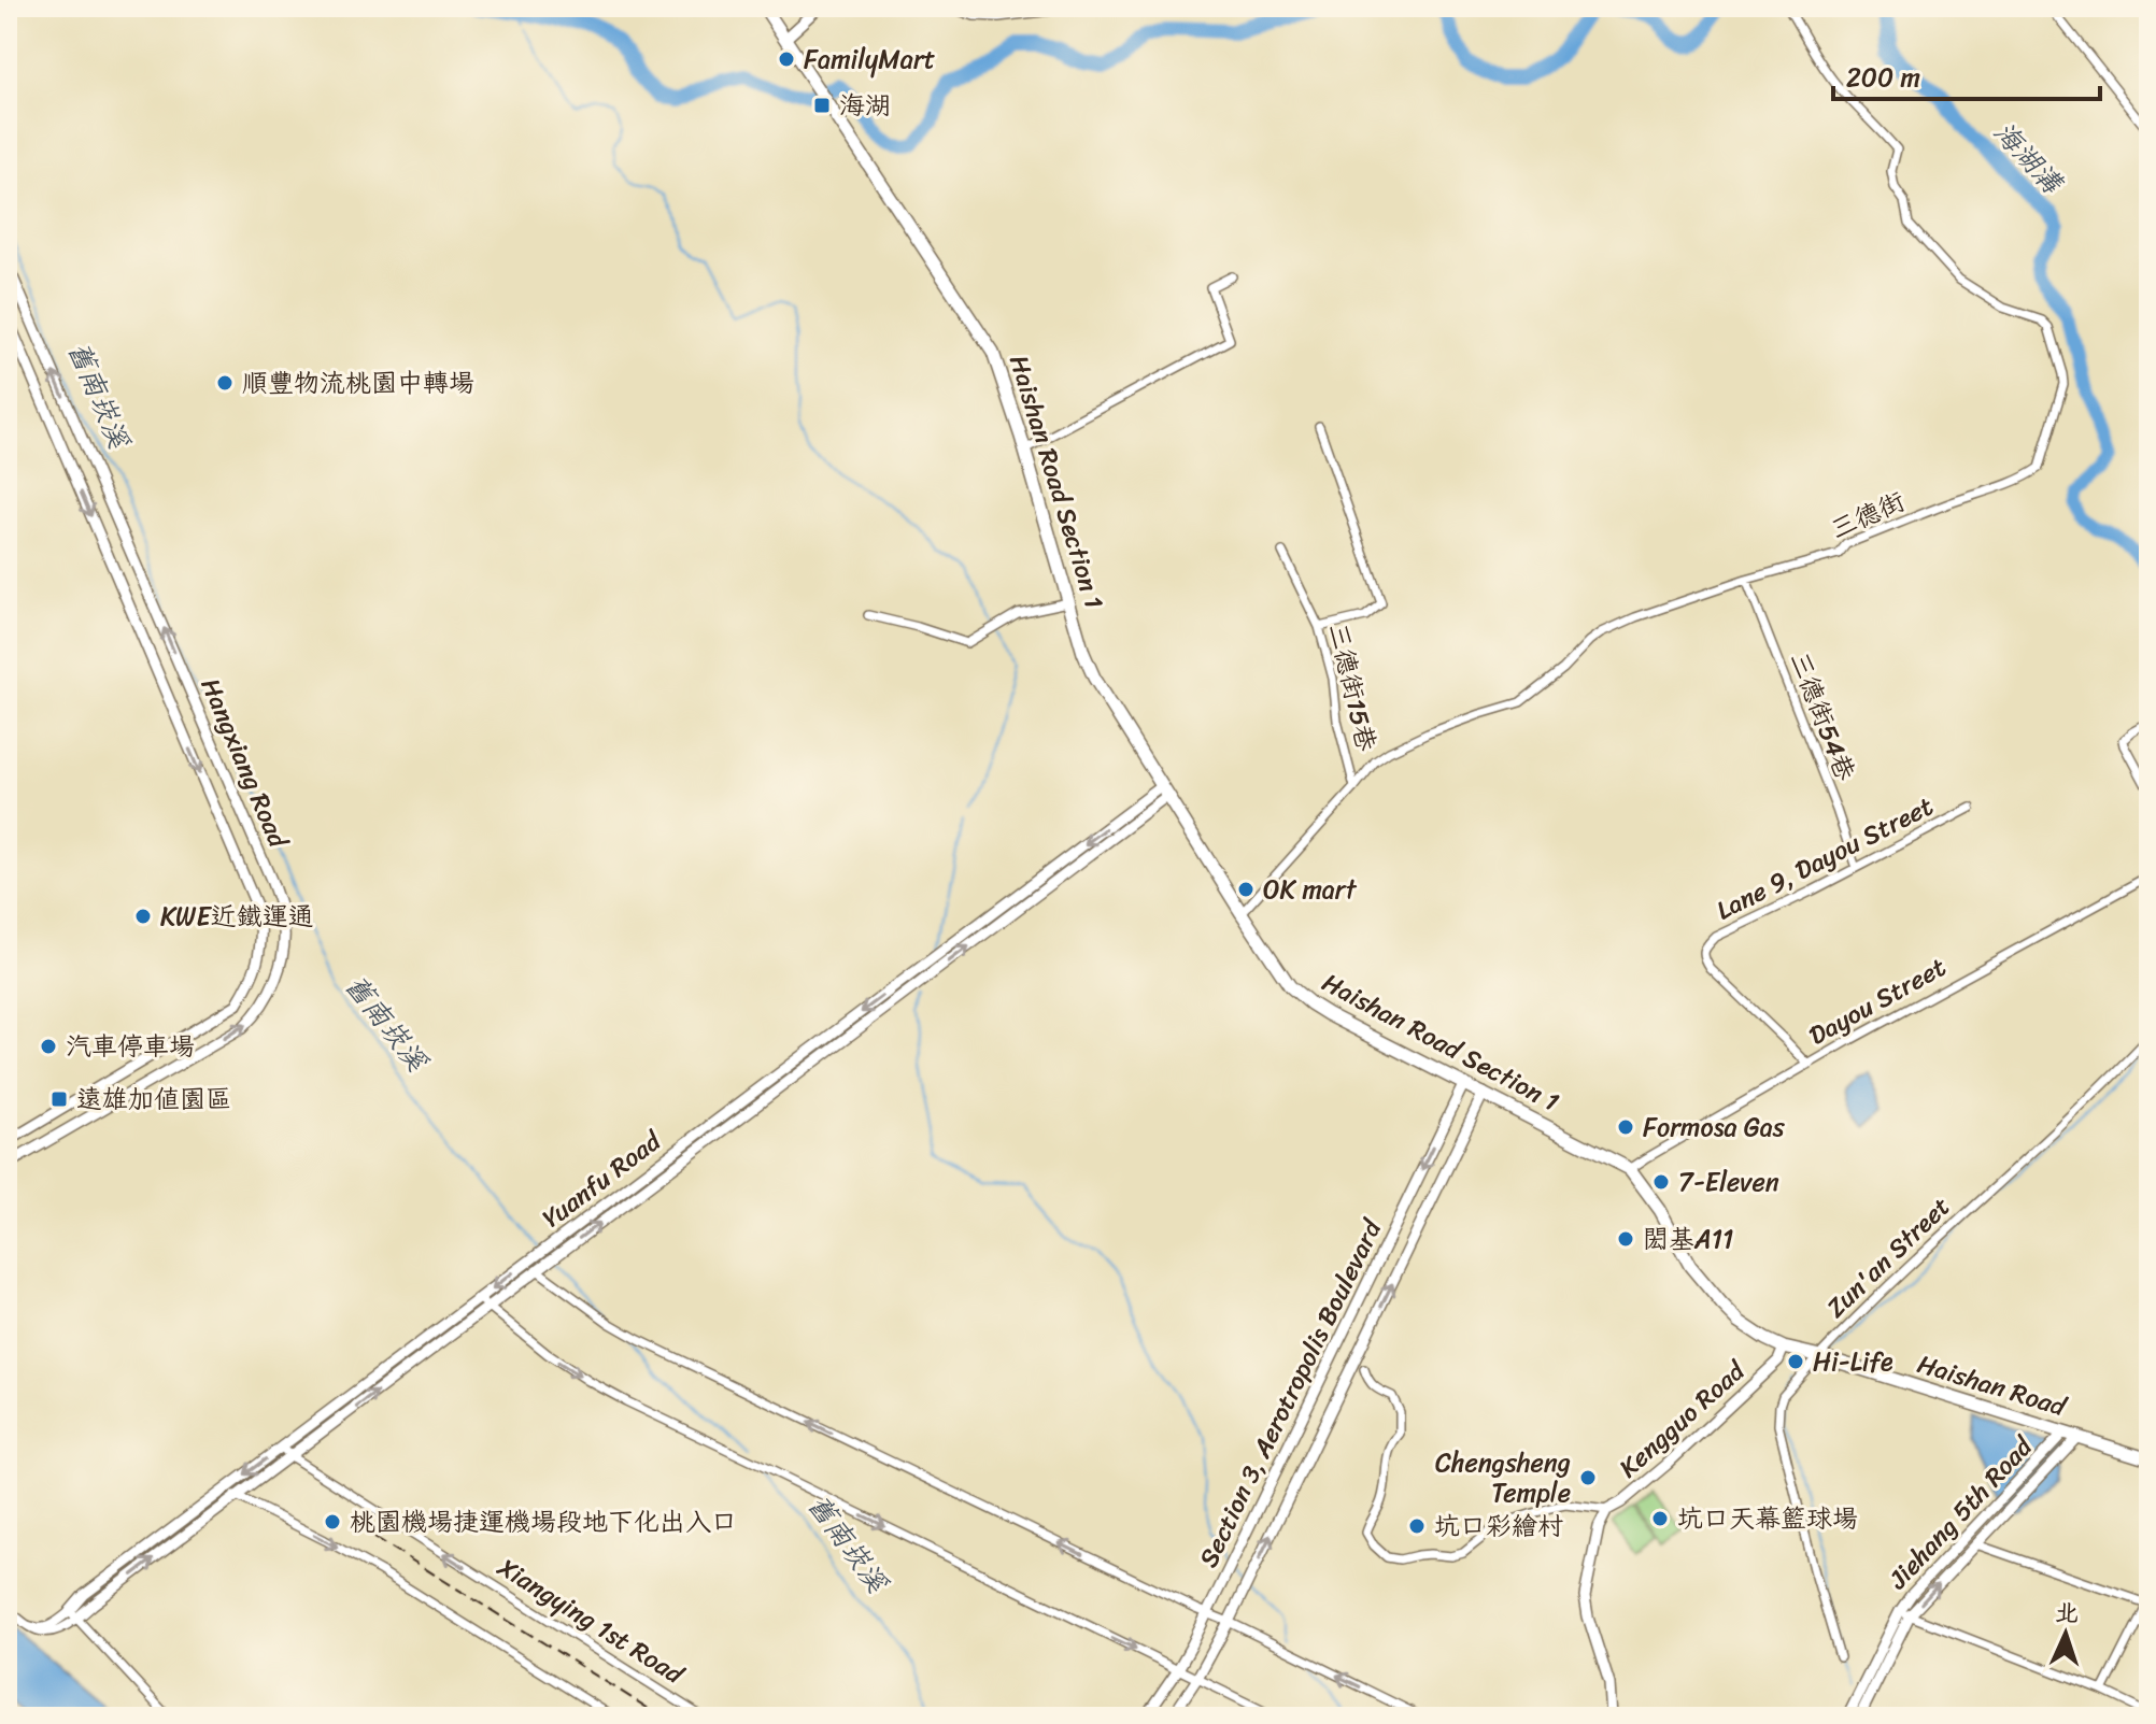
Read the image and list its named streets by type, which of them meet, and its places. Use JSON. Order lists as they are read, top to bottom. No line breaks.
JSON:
{"streets":{"main road":["Haishan Road Section 1","Haishan Road"],"street":["三德街","三德街15巷","三德街54巷","Hangxiang Road","Lane 9, Dayou Street","Dayou Street","Yuanfu Road","Zun'an Street","Section 3, Aerotropolis Boulevard","Kengguo Road","Jiehang 5th Road","Xiangying 1st Road"]},"crossings":[["Haishan Road Section 1","三德街"],["Haishan Road Section 1","Dayou Street"],["Haishan Road Section 1","Yuanfu Road"],["Haishan Road Section 1","Zun'an Street"],["Haishan Road Section 1","Haishan Road"],["Haishan Road Section 1","Section 3, Aerotropolis Boulevard"],["Haishan Road Section 1","Kengguo Road"],["三德街","三德街15巷"],["三德街","三德街54巷"],["三德街54巷","Lane 9, Dayou Street"],["Lane 9, Dayou Street","Dayou Street"],["Yuanfu Road","Xiangying 1st Road"],["Zun'an Street","Haishan Road"],["Haishan Road","Jiehang 5th Road"]],"water":["海湖溝","舊南崁溪"],"places":{"other":["FamilyMart","順豐物流桃園中轉場","OK mart","KWE近鐵運通","汽車停車場","Formosa Gas","7-Eleven","閎基A11","Hi-Life","Chengsheng Temple","坑口天幕籃球場","桃園機場捷運機場段地下化出入口","坑口彩繪村"],"transit":["海湖","遠雄加值園區"]},"scale_bar":"200 m","north":"top"}
